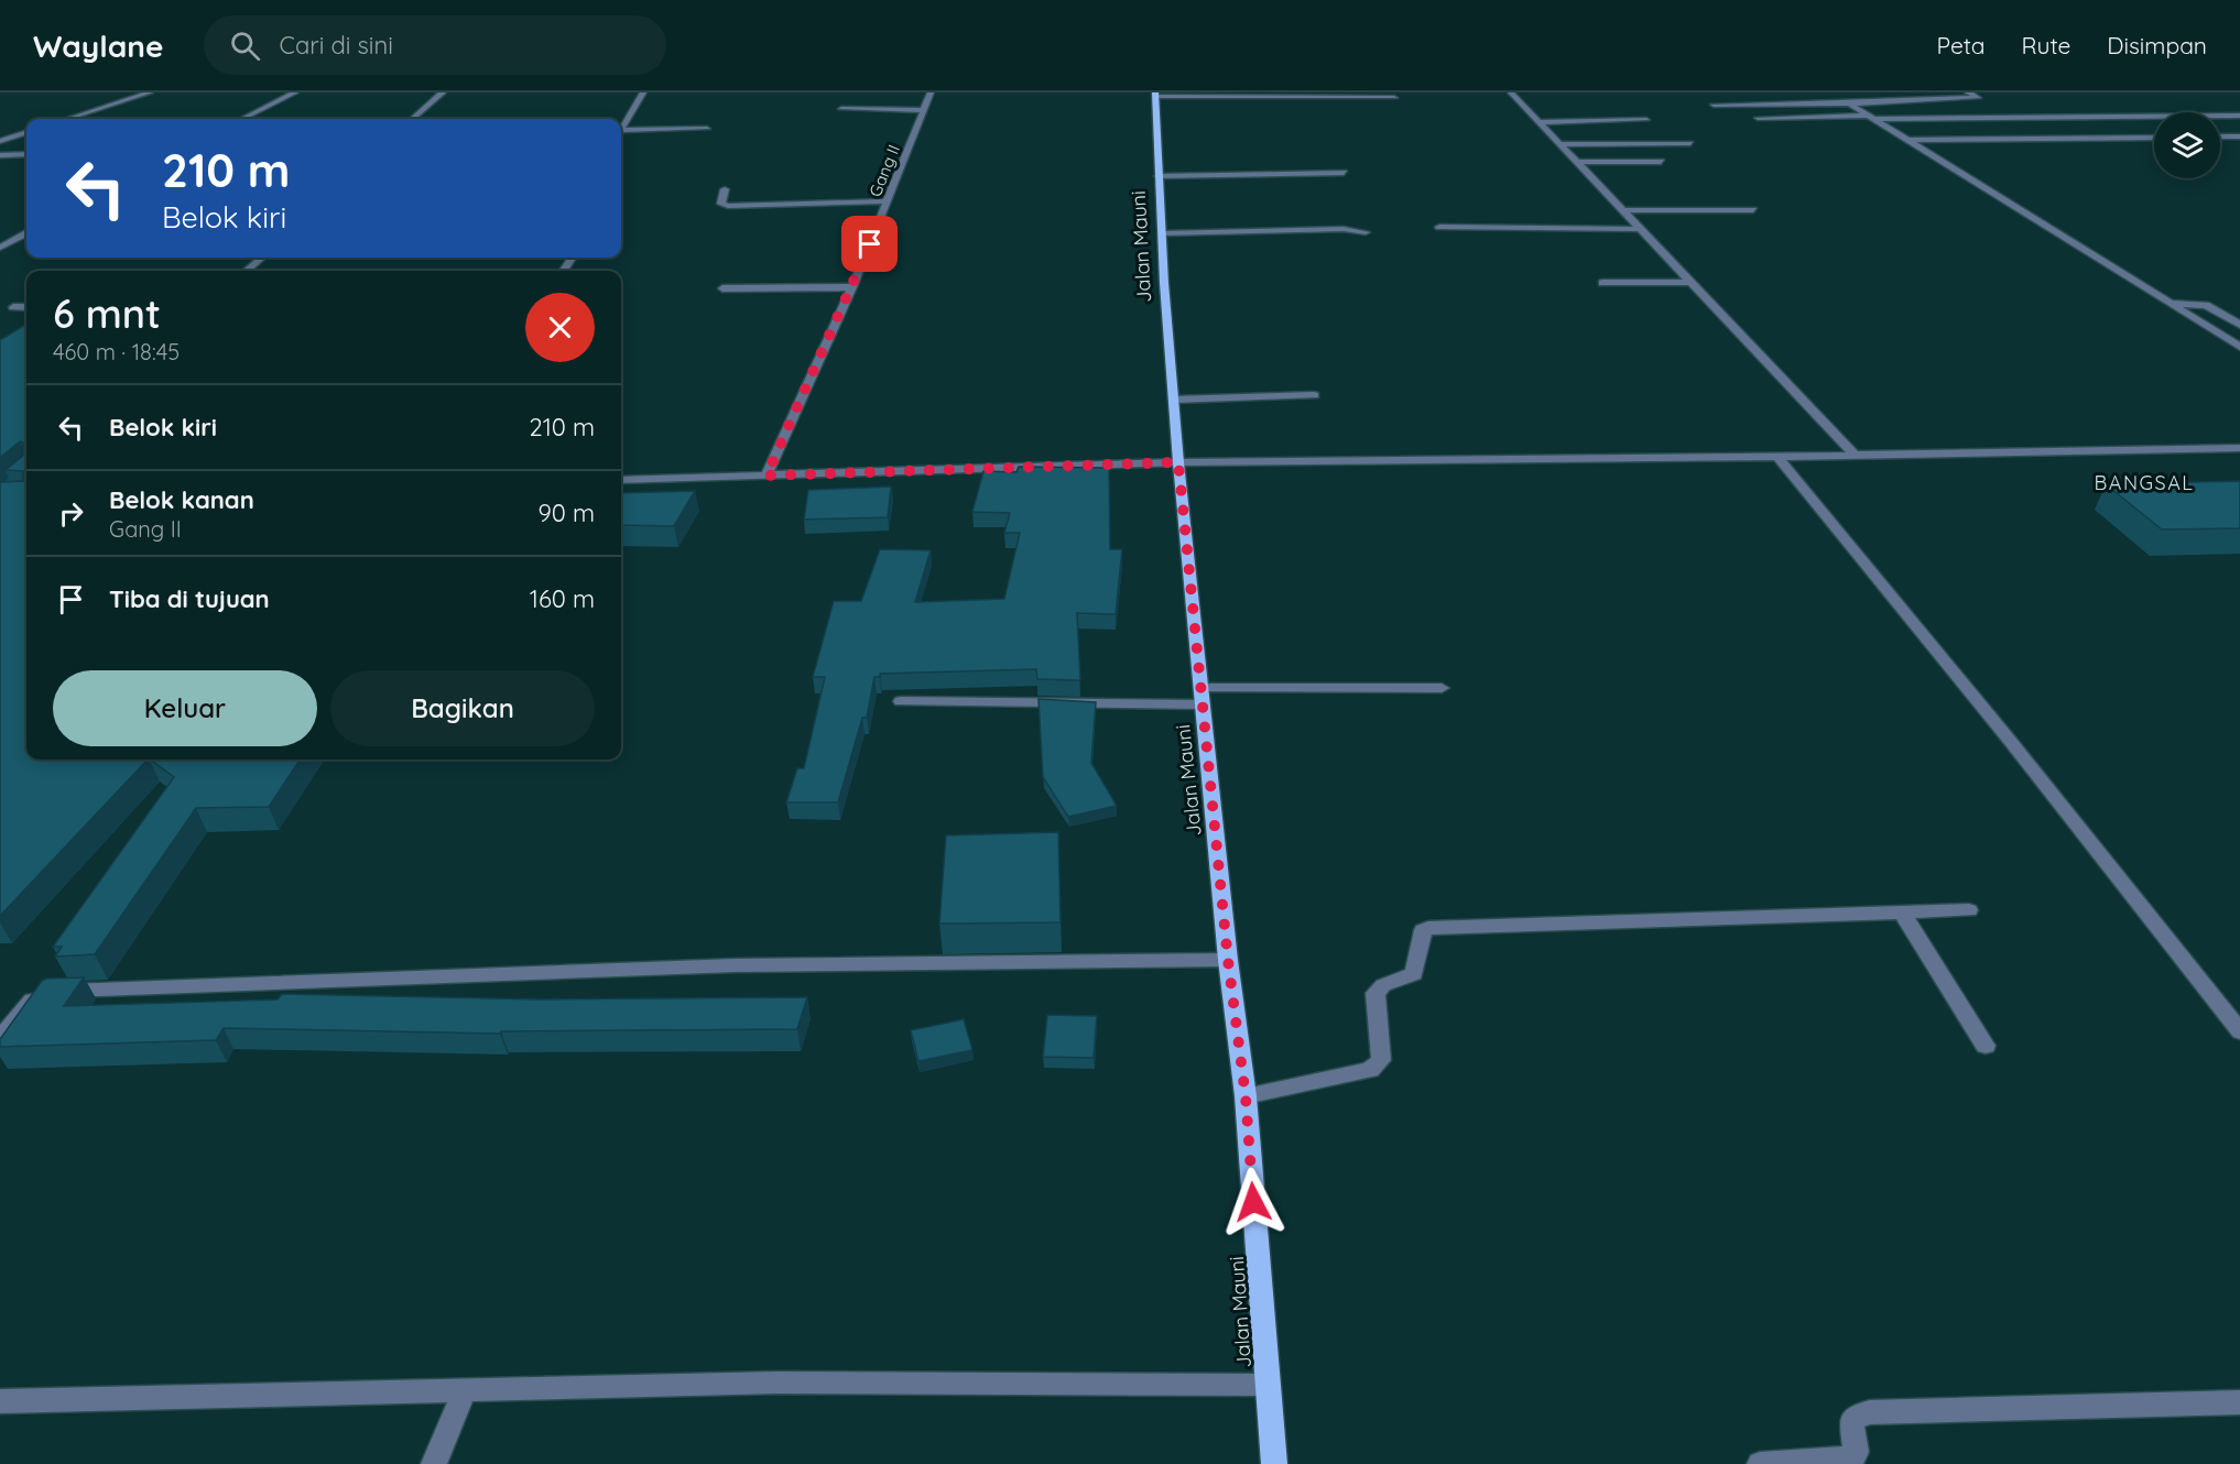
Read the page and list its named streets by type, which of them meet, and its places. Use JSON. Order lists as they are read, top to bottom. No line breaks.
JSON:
{"streets":{"main road":["Jalan Mauni"],"street":["Gang II"]},"districts":["BANGSAL"],"page":{"header":"Waylane","search":"Cari di sini","nav":["Peta","Rute","Disimpan"],"turn":["210 m","Belok kiri"],"heading":["6 mnt","460 m · 18:45"],"list":[{"name":"Belok kiri","value":"210 m"},{"name":"Belok kanan","note":"Gang II","value":"90 m"},{"name":"Tiba di tujuan","value":"160 m"}],"buttons":["Keluar","Bagikan"]}}
